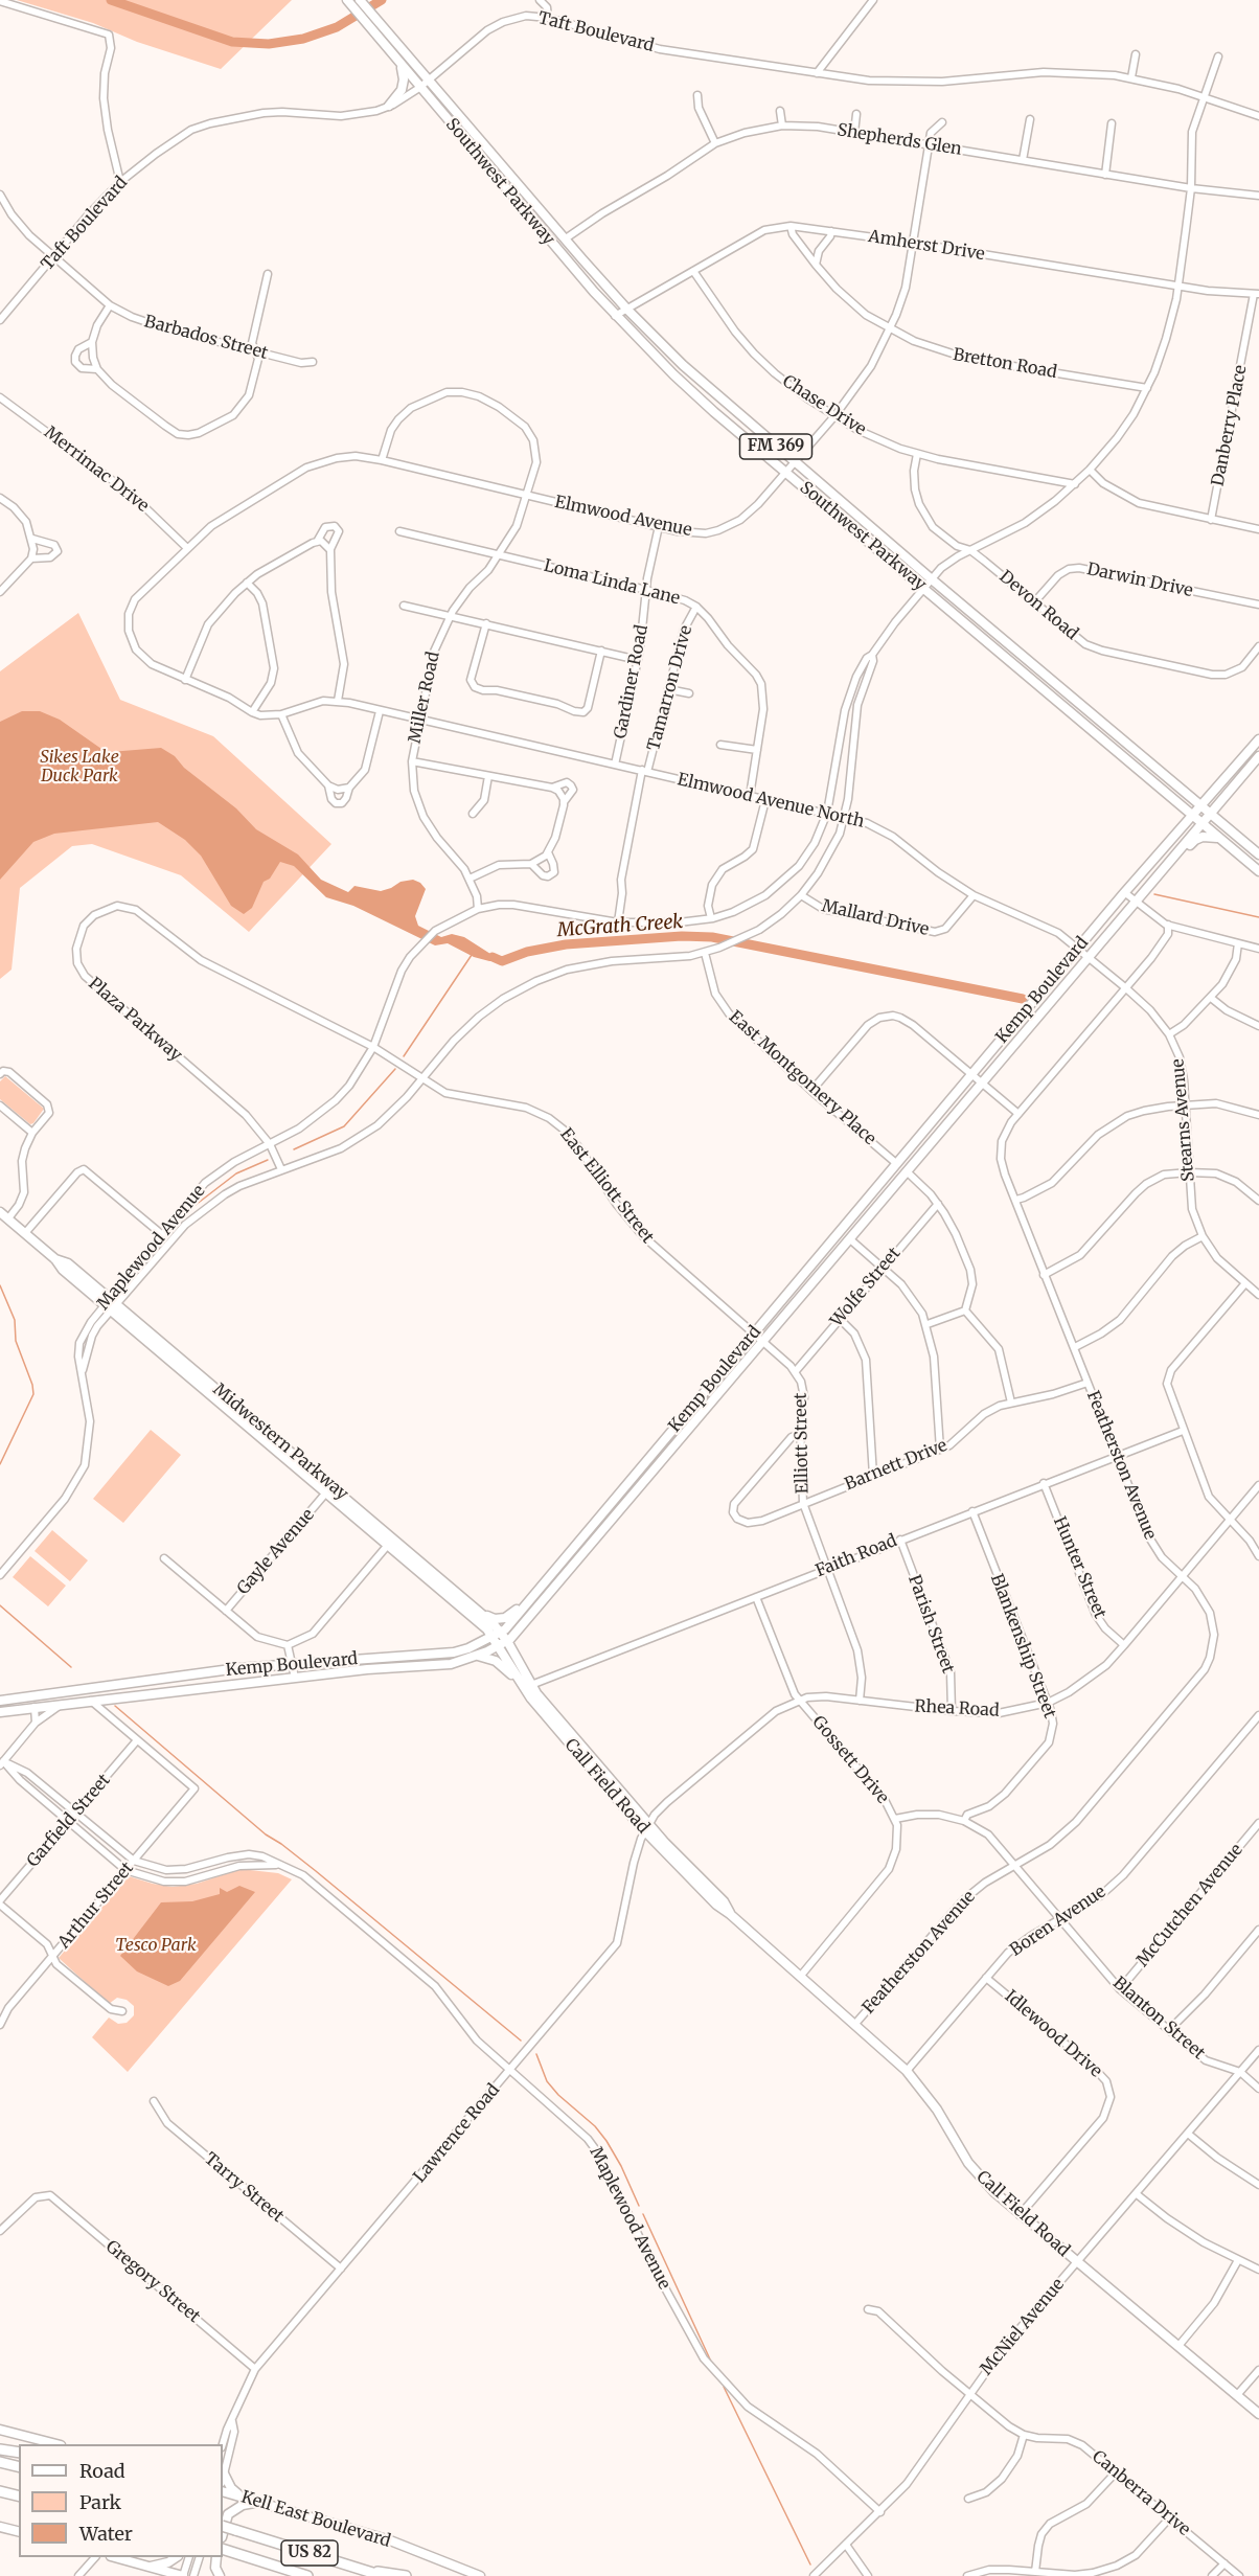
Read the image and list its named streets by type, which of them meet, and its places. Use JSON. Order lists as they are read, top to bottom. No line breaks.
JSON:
{"streets":{"highway":["US 82"],"main road":["Southwest Parkway","FM 369","Kemp Boulevard","Midwestern Parkway","Call Field Road","Kell East Boulevard"],"street":["Taft Boulevard","Shepherds Glen","Amherst Drive","Barbados Street","Bretton Road","Chase Drive","Danberry Place","Merrimac Drive","Elmwood Avenue","Darwin Drive","Loma Linda Lane","Devon Road","Gardiner Road","Tamarron Drive","Miller Road","Elmwood Avenue North","Mallard Drive","Plaza Parkway","East Montgomery Place","Stearns Avenue","East Elliott Street","Maplewood Avenue","Wolfe Street","Elliott Street","Barnett Drive","Featherston Avenue","Gayle Avenue","Faith Road","Hunter Street","Parish Street","Blankenship Street","Rhea Road","Gossett Drive","Garfield Street","Arthur Street","McCutchen Avenue","Boren Avenue","Blanton Street","Idlewood Drive","Lawrence Road","Tarry Street","Gregory Street","McNiel Avenue","Canberra Drive"]},"crossings":[["Taft Boulevard","Southwest Parkway"],["Taft Boulevard","Barbados Street"],["Taft Boulevard","Maplewood Avenue"],["Shepherds Glen","Southwest Parkway"],["Shepherds Glen","Elmwood Avenue"],["Shepherds Glen","Maplewood Avenue"],["Southwest Parkway","Amherst Drive"],["Southwest Parkway","Elmwood Avenue"],["Southwest Parkway","Kemp Boulevard"],["Southwest Parkway","Maplewood Avenue"],["Amherst Drive","Bretton Road"],["Amherst Drive","Chase Drive"],["Amherst Drive","Danberry Place"],["Amherst Drive","Elmwood Avenue"],["Amherst Drive","Maplewood Avenue"],["Bretton Road","Elmwood Avenue"],["Bretton Road","Maplewood Avenue"],["Chase Drive","Elmwood Avenue"],["Chase Drive","Devon Road"],["Chase Drive","Maplewood Avenue"],["Merrimac Drive","Elmwood Avenue"],["Elmwood Avenue","Gardiner Road"],["Elmwood Avenue","Miller Road"],["Darwin Drive","Devon Road"],["Loma Linda Lane","Gardiner Road"],["Loma Linda Lane","Tamarron Drive"],["Loma Linda Lane","Miller Road"],["Loma Linda Lane","Elmwood Avenue North"],["Devon Road","Maplewood Avenue"],["Gardiner Road","Elmwood Avenue North"],["Tamarron Drive","Elmwood Avenue North"],["Tamarron Drive","Maplewood Avenue"],["Miller Road","Elmwood Avenue North"],["Miller Road","Maplewood Avenue"],["Elmwood Avenue North","Mallard Drive"],["Elmwood Avenue North","Kemp Boulevard"],["Elmwood Avenue North","Stearns Avenue"],["Elmwood Avenue North","Maplewood Avenue"],["Mallard Drive","Maplewood Avenue"],["Kemp Boulevard","East Montgomery Place"],["Kemp Boulevard","Stearns Avenue"],["Kemp Boulevard","East Elliott Street"],["Kemp Boulevard","Midwestern Parkway"],["Kemp Boulevard","Elliott Street"],["Kemp Boulevard","Call Field Road"],["Plaza Parkway","East Elliott Street"],["Plaza Parkway","Maplewood Avenue"],["East Montgomery Place","Maplewood Avenue"],["Stearns Avenue","Featherston Avenue"],["East Elliott Street","Maplewood Avenue"],["East Elliott Street","Elliott Street"],["Maplewood Avenue","Midwestern Parkway"],["Maplewood Avenue","Garfield Street"],["Maplewood Avenue","Arthur Street"],["Maplewood Avenue","Lawrence Road"],["Maplewood Avenue","McNiel Avenue"],["Wolfe Street","Elliott Street"],["Midwestern Parkway","Gayle Avenue"],["Elliott Street","Barnett Drive"],["Elliott Street","Faith Road"],["Elliott Street","Rhea Road"],["Barnett Drive","Featherston Avenue"],["Featherston Avenue","Faith Road"],["Featherston Avenue","Rhea Road"],["Featherston Avenue","Call Field Road"],["Featherston Avenue","Blanton Street"],["Faith Road","Hunter Street"],["Faith Road","Parish Street"],["Faith Road","Blankenship Street"],["Faith Road","Gossett Drive"],["Faith Road","Call Field Road"],["Hunter Street","Rhea Road"],["Parish Street","Rhea Road"],["Blankenship Street","Rhea Road"],["Blankenship Street","Blanton Street"],["Rhea Road","Gossett Drive"],["Rhea Road","Call Field Road"],["Rhea Road","Lawrence Road"],["Gossett Drive","Call Field Road"],["Gossett Drive","Blanton Street"],["Call Field Road","Boren Avenue"],["Call Field Road","Idlewood Drive"],["Call Field Road","Lawrence Road"],["Call Field Road","McNiel Avenue"],["Garfield Street","Arthur Street"],["McCutchen Avenue","Blanton Street"],["Boren Avenue","Blanton Street"],["Boren Avenue","Idlewood Drive"],["Blanton Street","McNiel Avenue"],["Lawrence Road","Tarry Street"],["Lawrence Road","Gregory Street"],["McNiel Avenue","Canberra Drive"]],"water":["McGrath Creek"],"parks":["Sikes Lake Duck Park","Tesco Park"],"legend":["Road","Park","Water"]}
